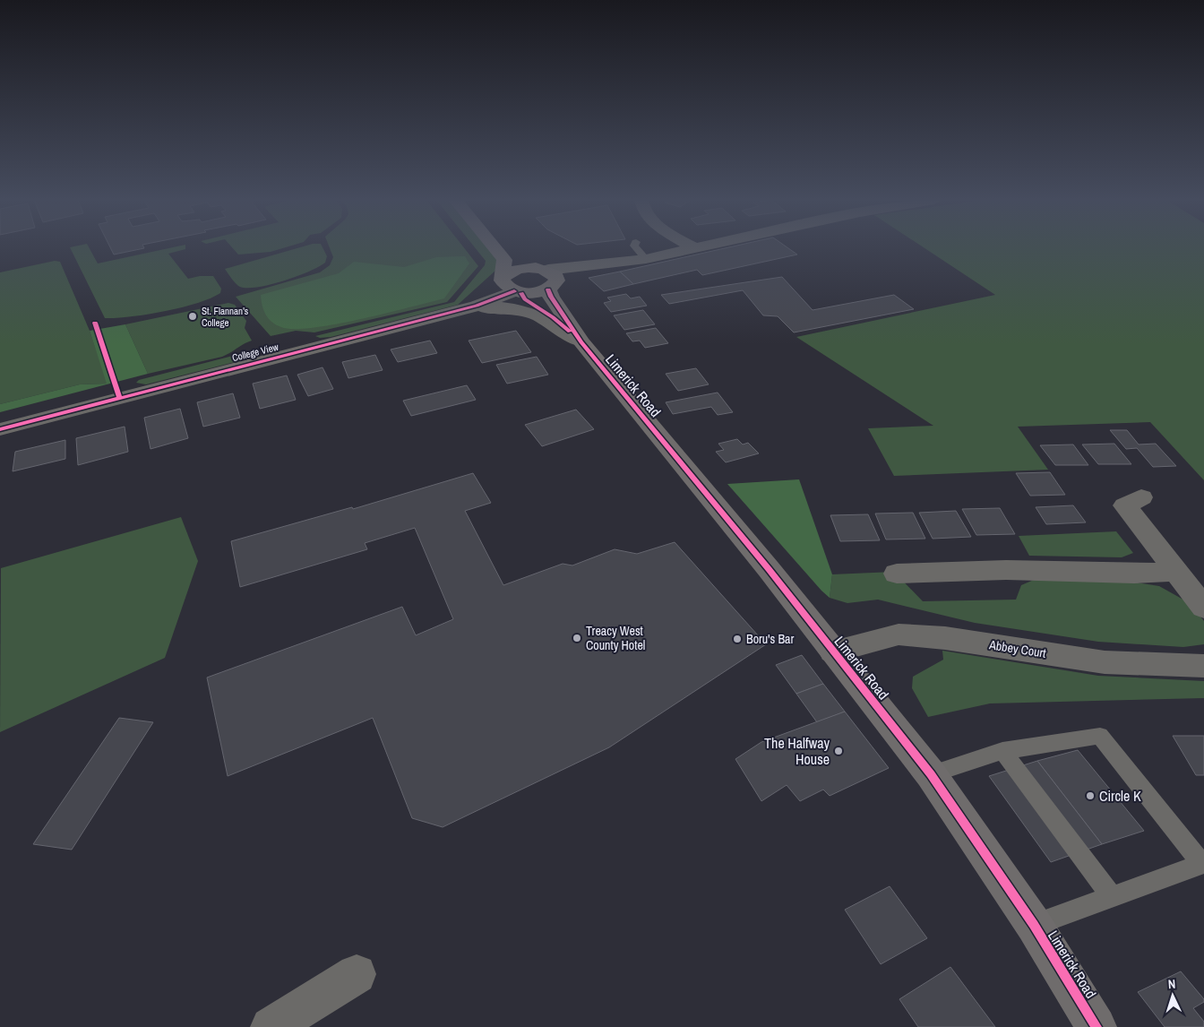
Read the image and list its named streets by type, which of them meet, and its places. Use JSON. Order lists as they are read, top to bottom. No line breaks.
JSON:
{"streets":{"main road":["Limerick Road"],"street":["College View","Abbey Court"]},"crossings":[["College View","Limerick Road"],["Limerick Road","Abbey Court"]],"places":["St. Flannan's College","Treacy West County Hotel","Boru's Bar","The Halfway House","Circle K"],"north":"top"}
